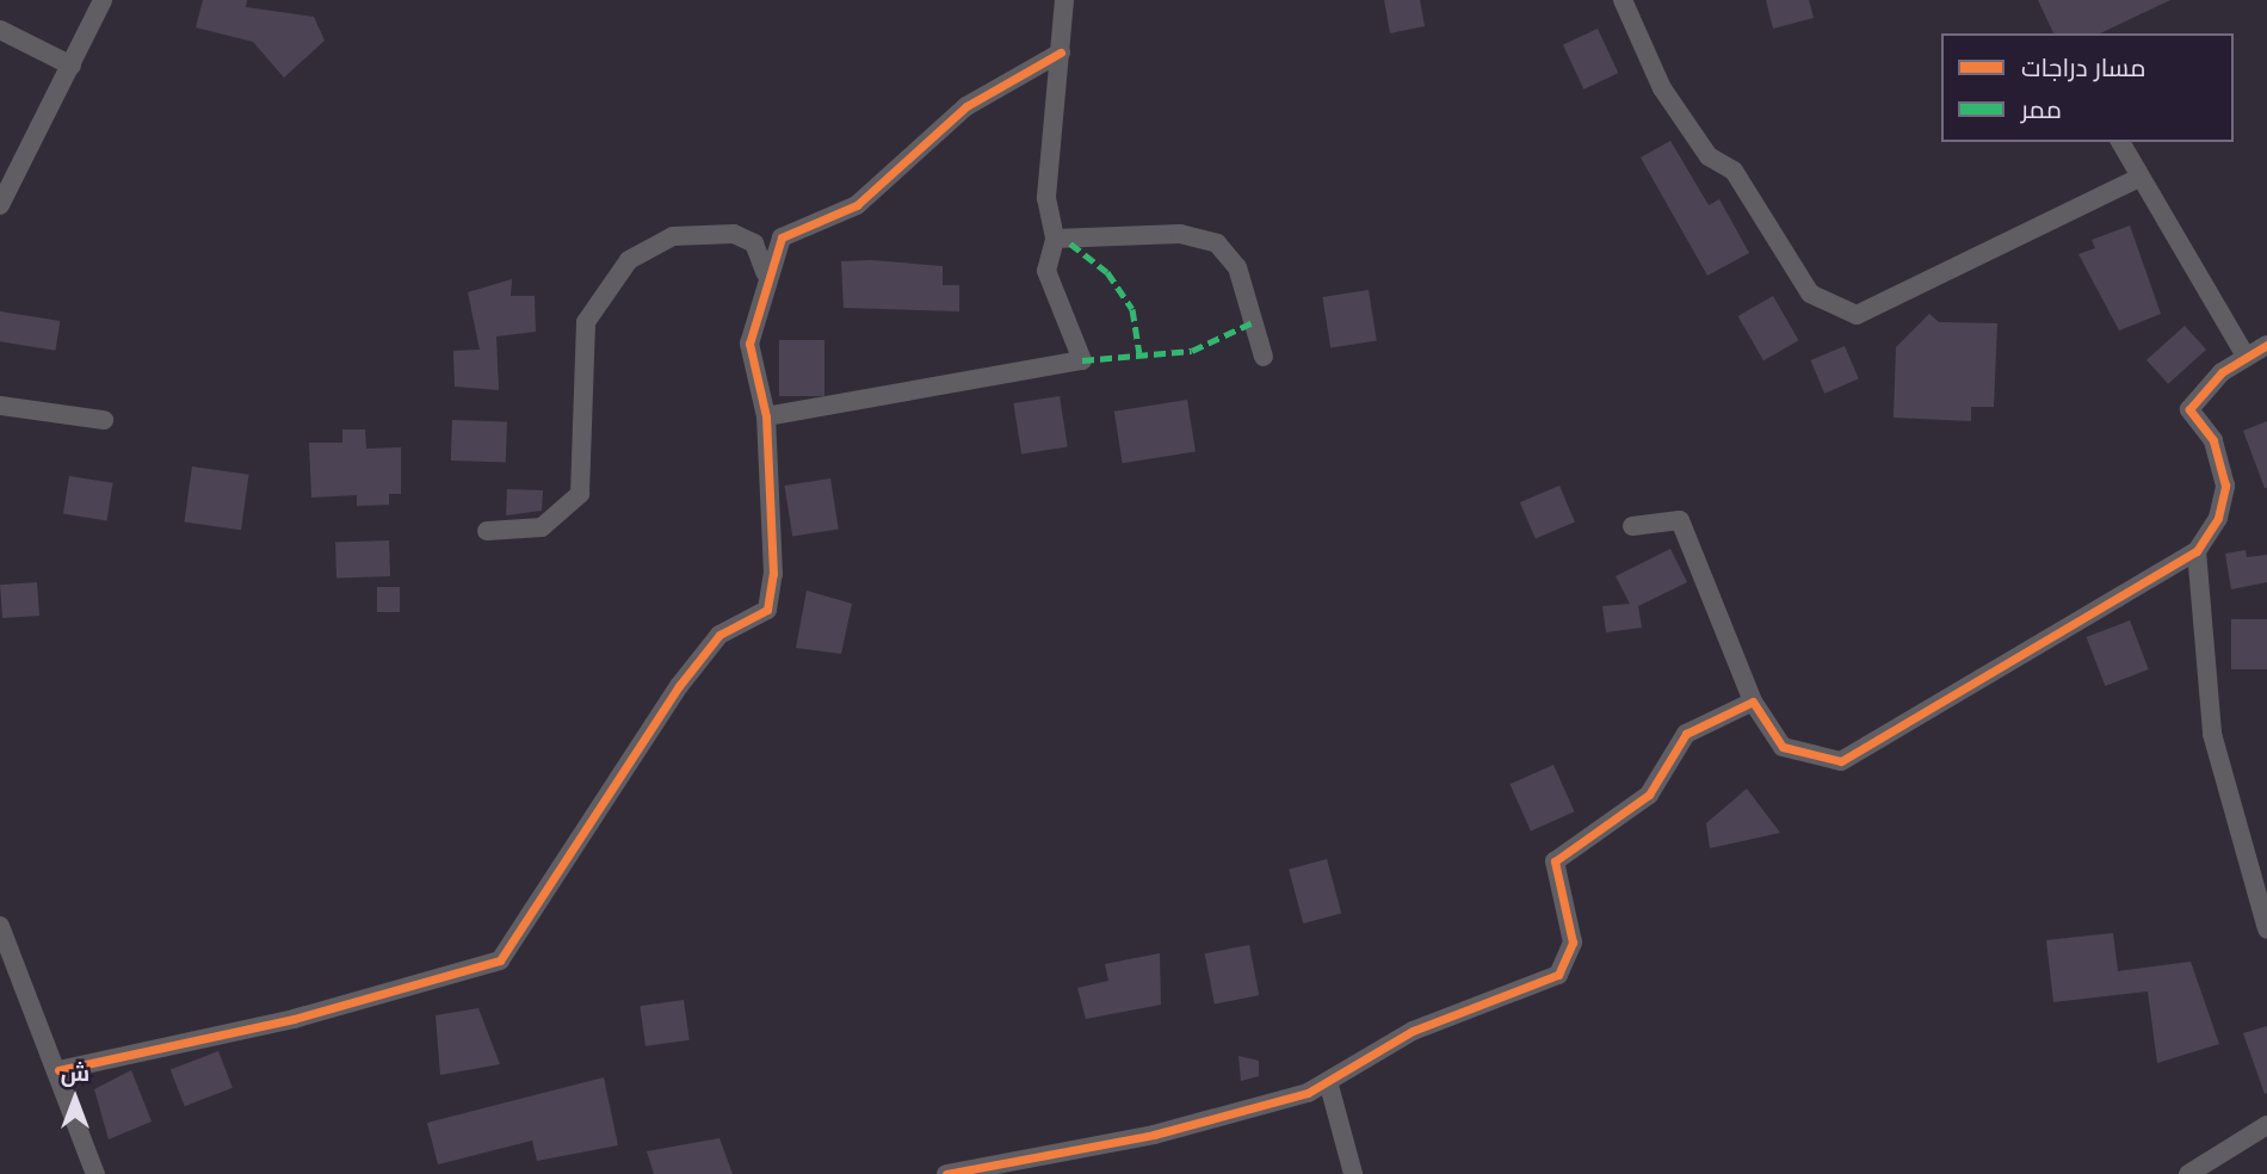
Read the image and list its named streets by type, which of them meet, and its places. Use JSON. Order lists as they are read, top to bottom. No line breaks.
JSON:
{"legend":["مسار دراجات","ممر"],"north":"top"}
